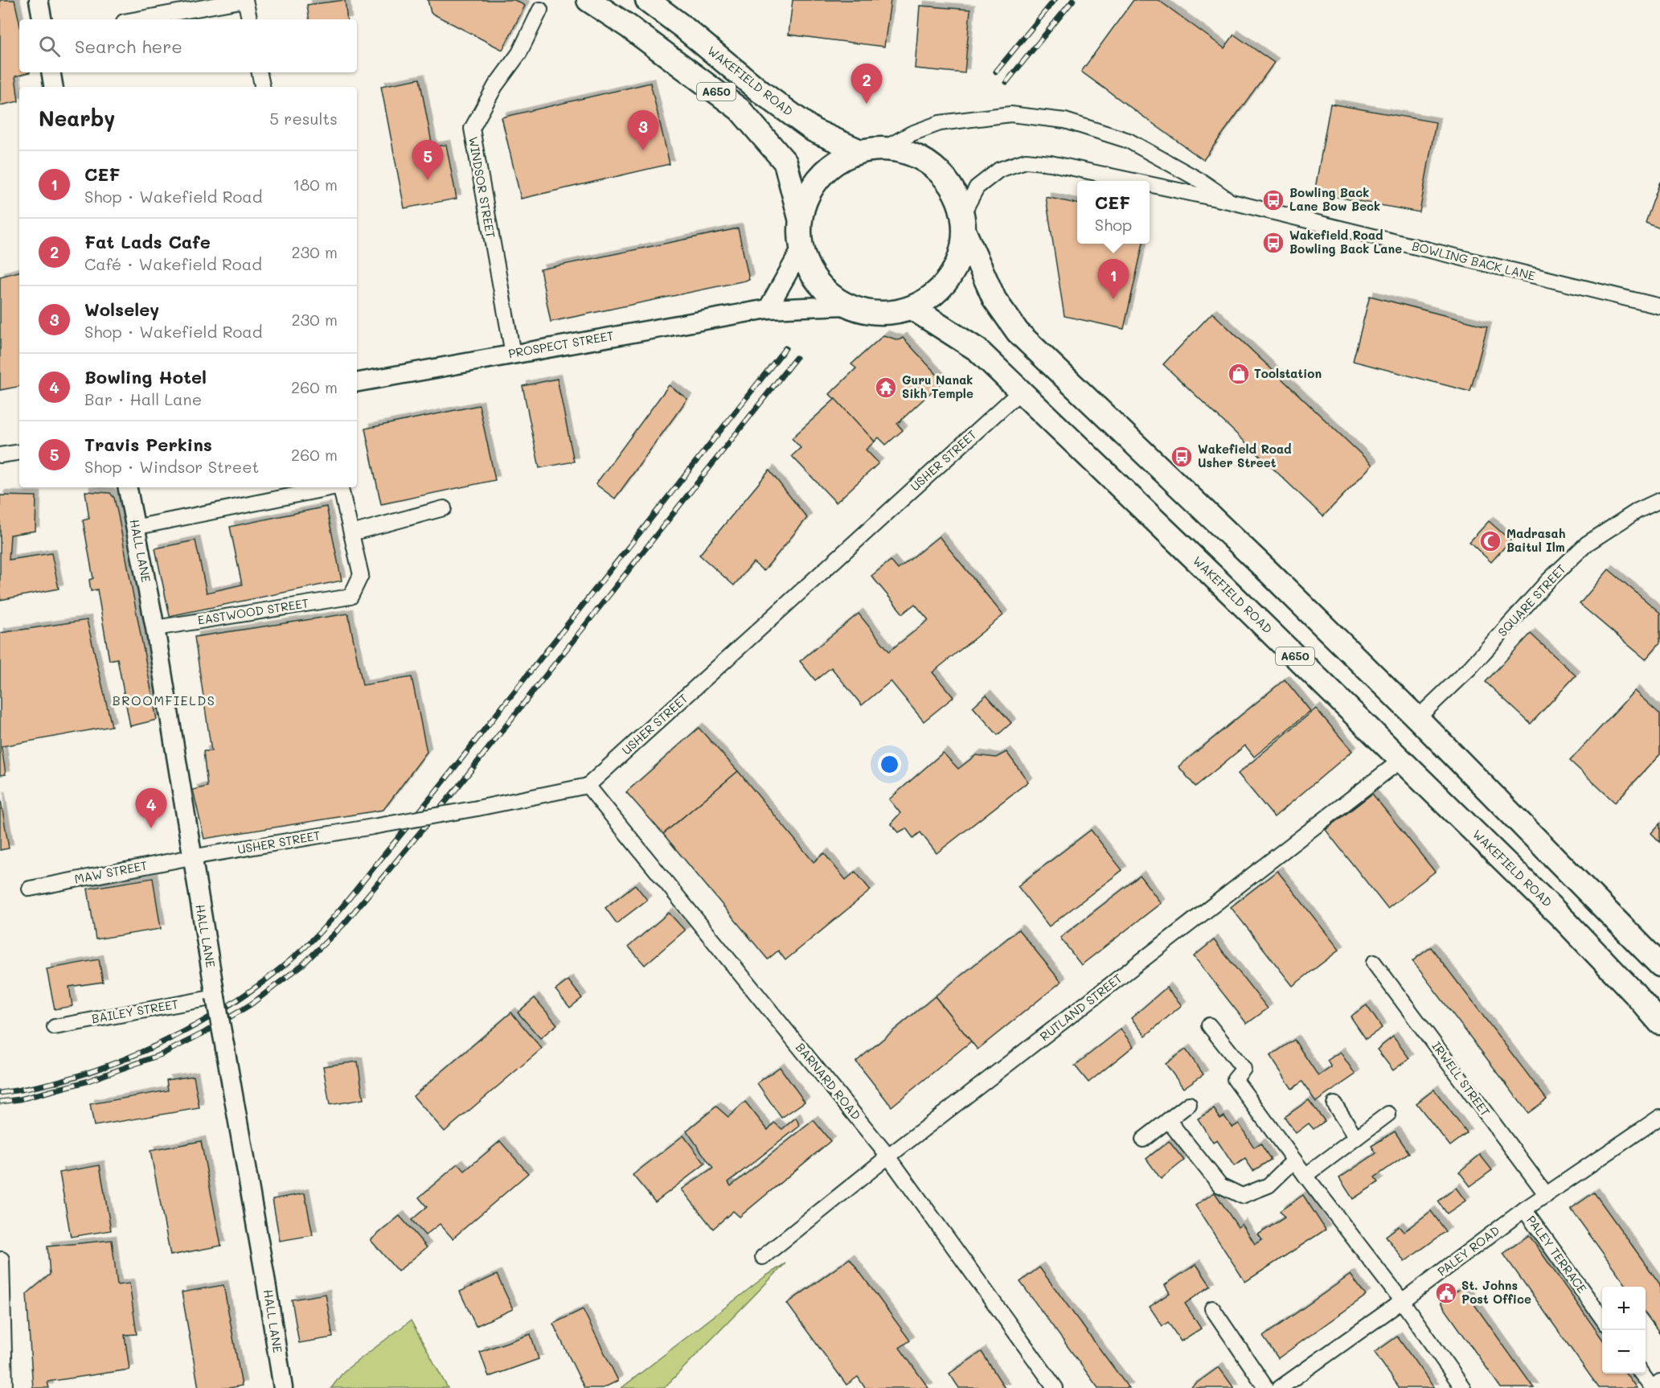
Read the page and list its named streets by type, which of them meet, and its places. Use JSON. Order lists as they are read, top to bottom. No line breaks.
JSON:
{"streets":{"main road":["WAKEFIELD ROAD","A650"],"street":["WINDSOR STREET","BOWLING BACK LANE","PROSPECT STREET","USHER STREET","HALL LANE","SQUARE STREET","EASTWOOD STREET","MAW STREET","RUTLAND STREET","BAILEY STREET","IRWELL STREET","BARNARD ROAD","PALEY ROAD","PALEY TERRACE"]},"crossings":[["WAKEFIELD ROAD","A650"],["WAKEFIELD ROAD","BOWLING BACK LANE"],["WAKEFIELD ROAD","PROSPECT STREET"],["WAKEFIELD ROAD","USHER STREET"],["WAKEFIELD ROAD","RUTLAND STREET"],["A650","BOWLING BACK LANE"],["A650","PROSPECT STREET"],["A650","SQUARE STREET"],["WINDSOR STREET","PROSPECT STREET"],["BOWLING BACK LANE","PROSPECT STREET"],["USHER STREET","HALL LANE"],["USHER STREET","MAW STREET"],["USHER STREET","BARNARD ROAD"],["HALL LANE","EASTWOOD STREET"],["HALL LANE","MAW STREET"],["HALL LANE","BAILEY STREET"],["RUTLAND STREET","BARNARD ROAD"],["IRWELL STREET","PALEY ROAD"],["PALEY ROAD","PALEY TERRACE"]],"districts":["BROOMFIELDS"],"places":{"bus stop":["Bowling Back Lane Bow Beck","Wakefield Road Bowling Back Lane","Wakefield Road Usher Street"],"shop":["Toolstation"],"temple":["Guru Nanak Sikh Temple"],"mosque":["Madrasah Baitul Ilm"],"public building":["St. Johns Post Office"]},"page":{"search":"Search here","pins":["2","3","5","1","4"],"heading":["Nearby","5 results"],"list":[{"mark":"1","name":"CEF","note":"Shop · Wakefield Road","value":"180 m"},{"mark":"2","name":"Fat Lads Cafe","note":"Café · Wakefield Road","value":"230 m"},{"mark":"3","name":"Wolseley","note":"Shop · Wakefield Road","value":"230 m"},{"mark":"4","name":"Bowling Hotel","note":"Bar · Hall Lane","value":"260 m"},{"mark":"5","name":"Travis Perkins","note":"Shop · Windsor Street","value":"260 m"}],"popup":["CEF","Shop"],"map_buttons":["+","−"]}}
